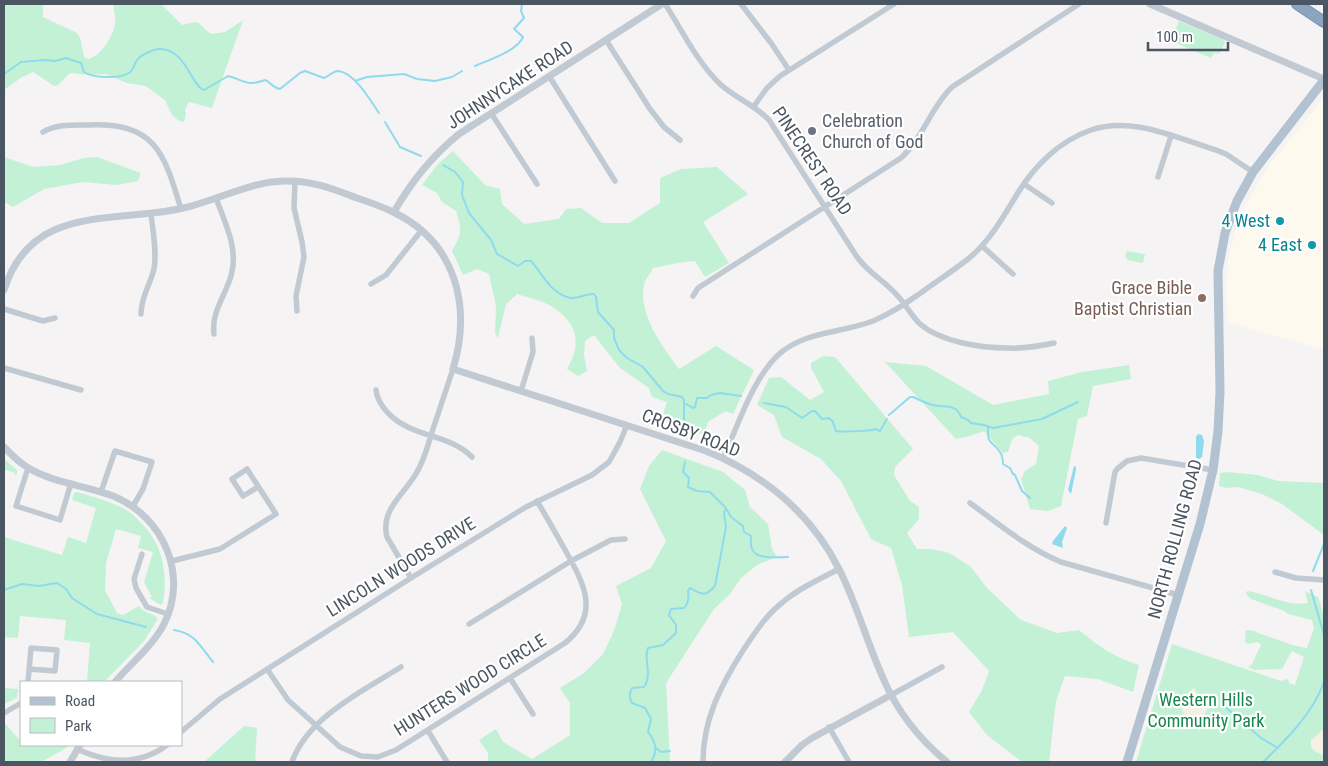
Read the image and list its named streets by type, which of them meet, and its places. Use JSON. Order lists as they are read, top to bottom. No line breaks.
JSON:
{"streets":{"main road":["NORTH ROLLING ROAD"],"street":["JOHNNYCAKE ROAD","PINECREST ROAD","CROSBY ROAD","LINCOLN WOODS DRIVE","HUNTERS WOOD CIRCLE"]},"crossings":[["JOHNNYCAKE ROAD","PINECREST ROAD"],["CROSBY ROAD","LINCOLN WOODS DRIVE"],["LINCOLN WOODS DRIVE","HUNTERS WOOD CIRCLE"]],"parks":["Western Hills Community Park"],"places":["Celebration Church of God","4 West","4 East","Grace Bible Baptist Christian"],"legend":["Road","Park"],"scale_bar":"100 m"}
